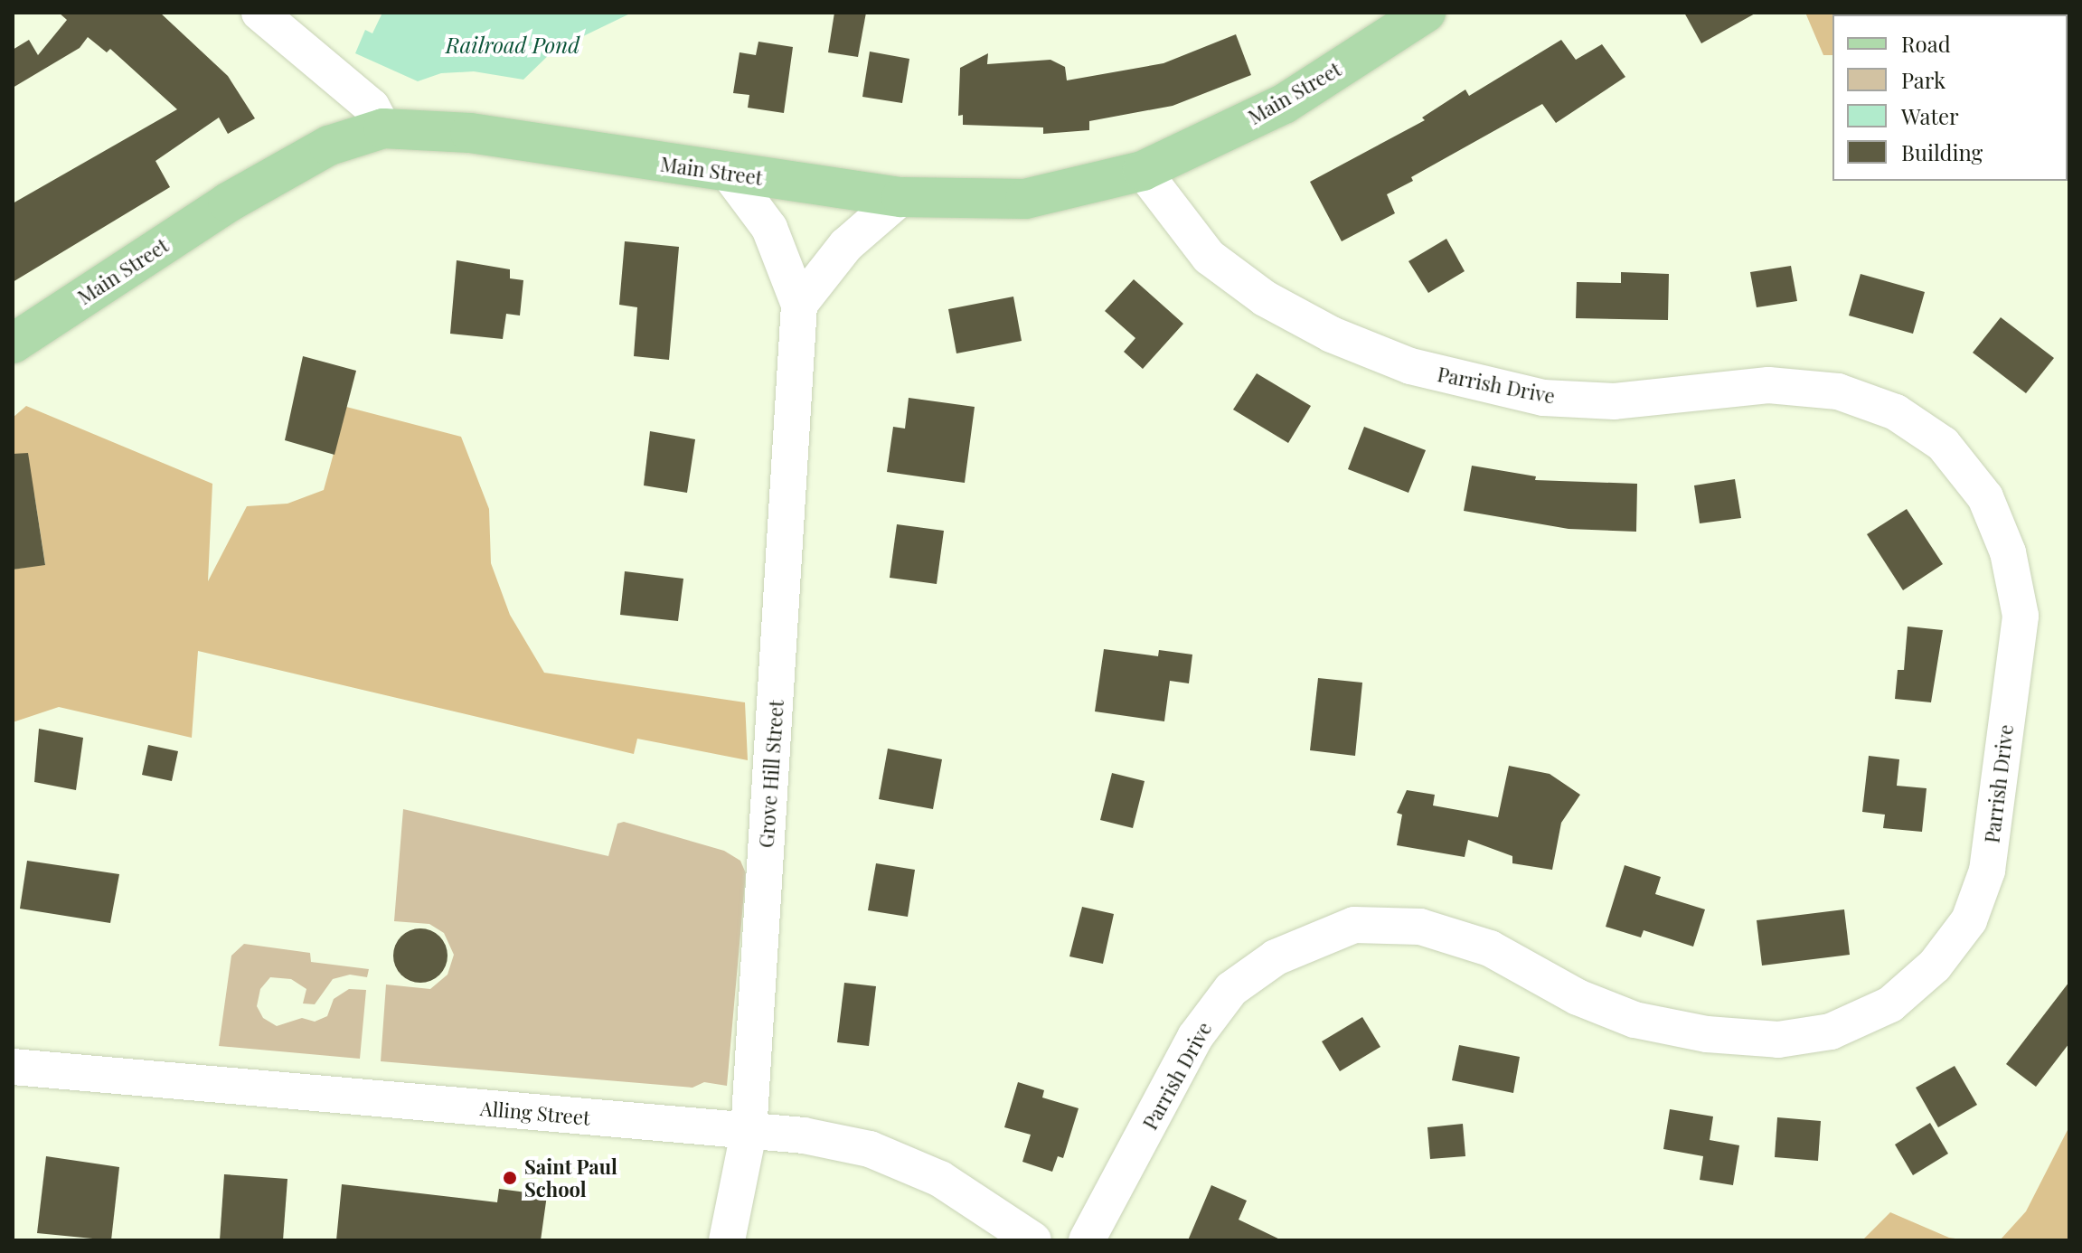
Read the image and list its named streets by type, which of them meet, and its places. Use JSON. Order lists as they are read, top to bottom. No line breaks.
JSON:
{"streets":{"main road":["Main Street"],"street":["Parrish Drive","Grove Hill Street","Alling Street"]},"crossings":[["Main Street","Parrish Drive"],["Main Street","Grove Hill Street"],["Grove Hill Street","Alling Street"]],"water":["Railroad Pond"],"places":["Saint Paul School"],"legend":["Road","Park","Water","Building"]}
